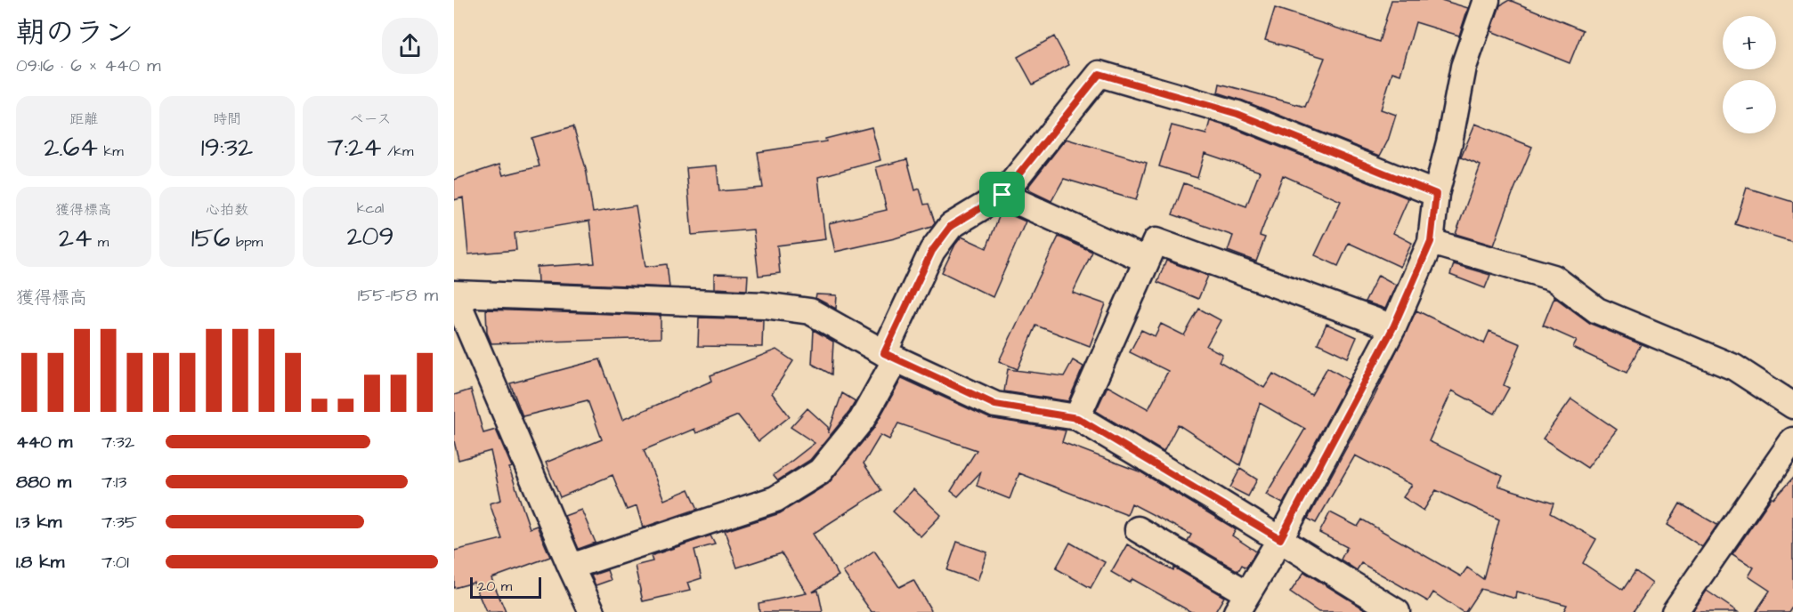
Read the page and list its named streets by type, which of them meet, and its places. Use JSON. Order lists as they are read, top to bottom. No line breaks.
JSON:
{"scale_bar":"20 m","page":{"heading":["朝のラン","09:16 · 6 × 440 m"],"map_buttons":["+","−"],"stats":[["距離","2.64 km"],["時間","19:32"],["ペース","7:24 /km"],["獲得標高","24 m"],["心拍数","156 bpm"],["kcal","209"]],"chart":["獲得標高","155–158 m"],"list":[{"name":"440 m","note":"7:32"},{"name":"880 m","note":"7:13"},{"name":"1.3 km","note":"7:35"},{"name":"1.8 km","note":"7:01"}],"scale":"20 m"}}
